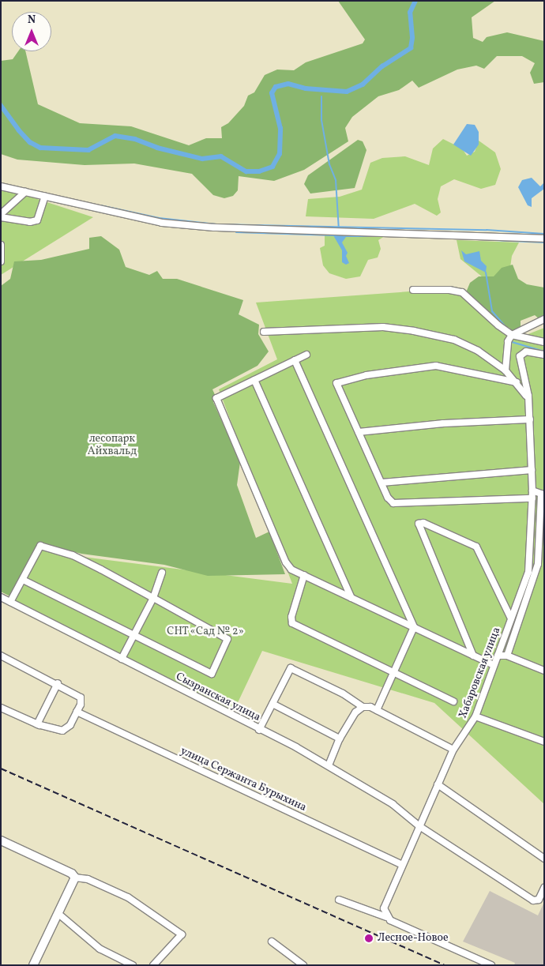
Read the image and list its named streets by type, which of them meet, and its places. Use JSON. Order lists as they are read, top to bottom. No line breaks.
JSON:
{"streets":{"street":["Хабаровская улица","Сызранская улица","улица Сержанта Бурыхина"]},"crossings":[["Хабаровская улица","Сызранская улица"],["Хабаровская улица","улица Сержанта Бурыхина"]],"parks":["лесопарк Айхвальд","СНТ «Сад № 2»"],"places":["Лесное-Новое"],"north":"top"}
